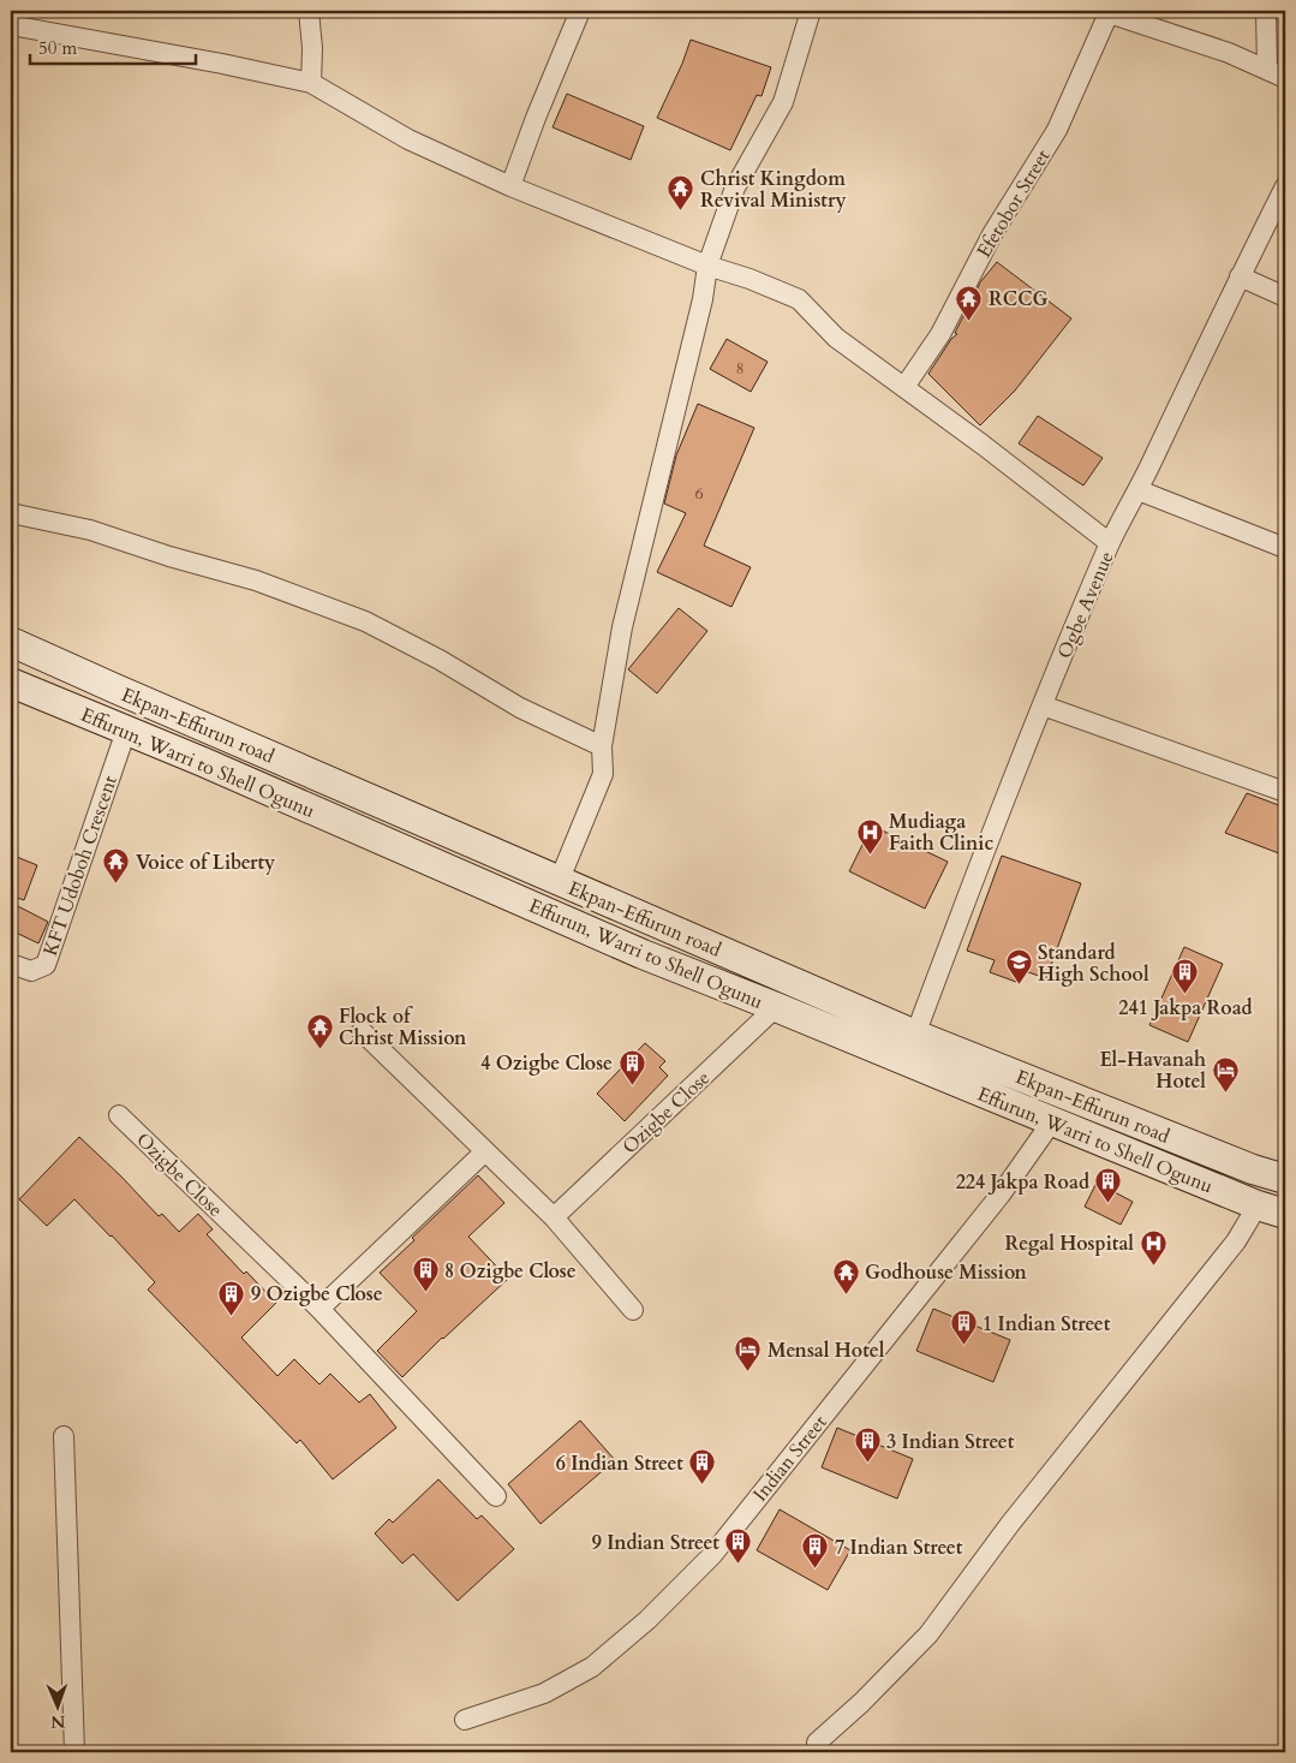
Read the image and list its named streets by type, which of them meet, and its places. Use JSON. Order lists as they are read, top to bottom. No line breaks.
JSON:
{"streets":{"main road":["Ekpan-Effurun road","Effurun, Warri to Shell Ogunu"],"street":["Efetobor Street","Ogbe Avenue","KFT Udoboh Crescent","Ozigbe Close","Indian Street"]},"crossings":[["Ogbe Avenue","Ekpan-Effurun road"],["Effurun, Warri to Shell Ogunu","KFT Udoboh Crescent"],["Effurun, Warri to Shell Ogunu","Ozigbe Close"],["Effurun, Warri to Shell Ogunu","Indian Street"]],"places":{"temple":["Christ Kingdom Revival Ministry","RCCG","Voice of Liberty","Flock of Christ Mission","Godhouse Mission"],"hospital":["Mudiaga Faith Clinic","Regal Hospital"],"school or university":["Standard High School"],"building":["241 Jakpa Road","4 Ozigbe Close","224 Jakpa Road","8 Ozigbe Close","9 Ozigbe Close","1 Indian Street","3 Indian Street","6 Indian Street","9 Indian Street","7 Indian Street"],"hotel":["El-Havanah Hotel","Mensal Hotel"]},"house_numbers":["8","6"],"scale_bar":"50 m","north":"bottom"}
